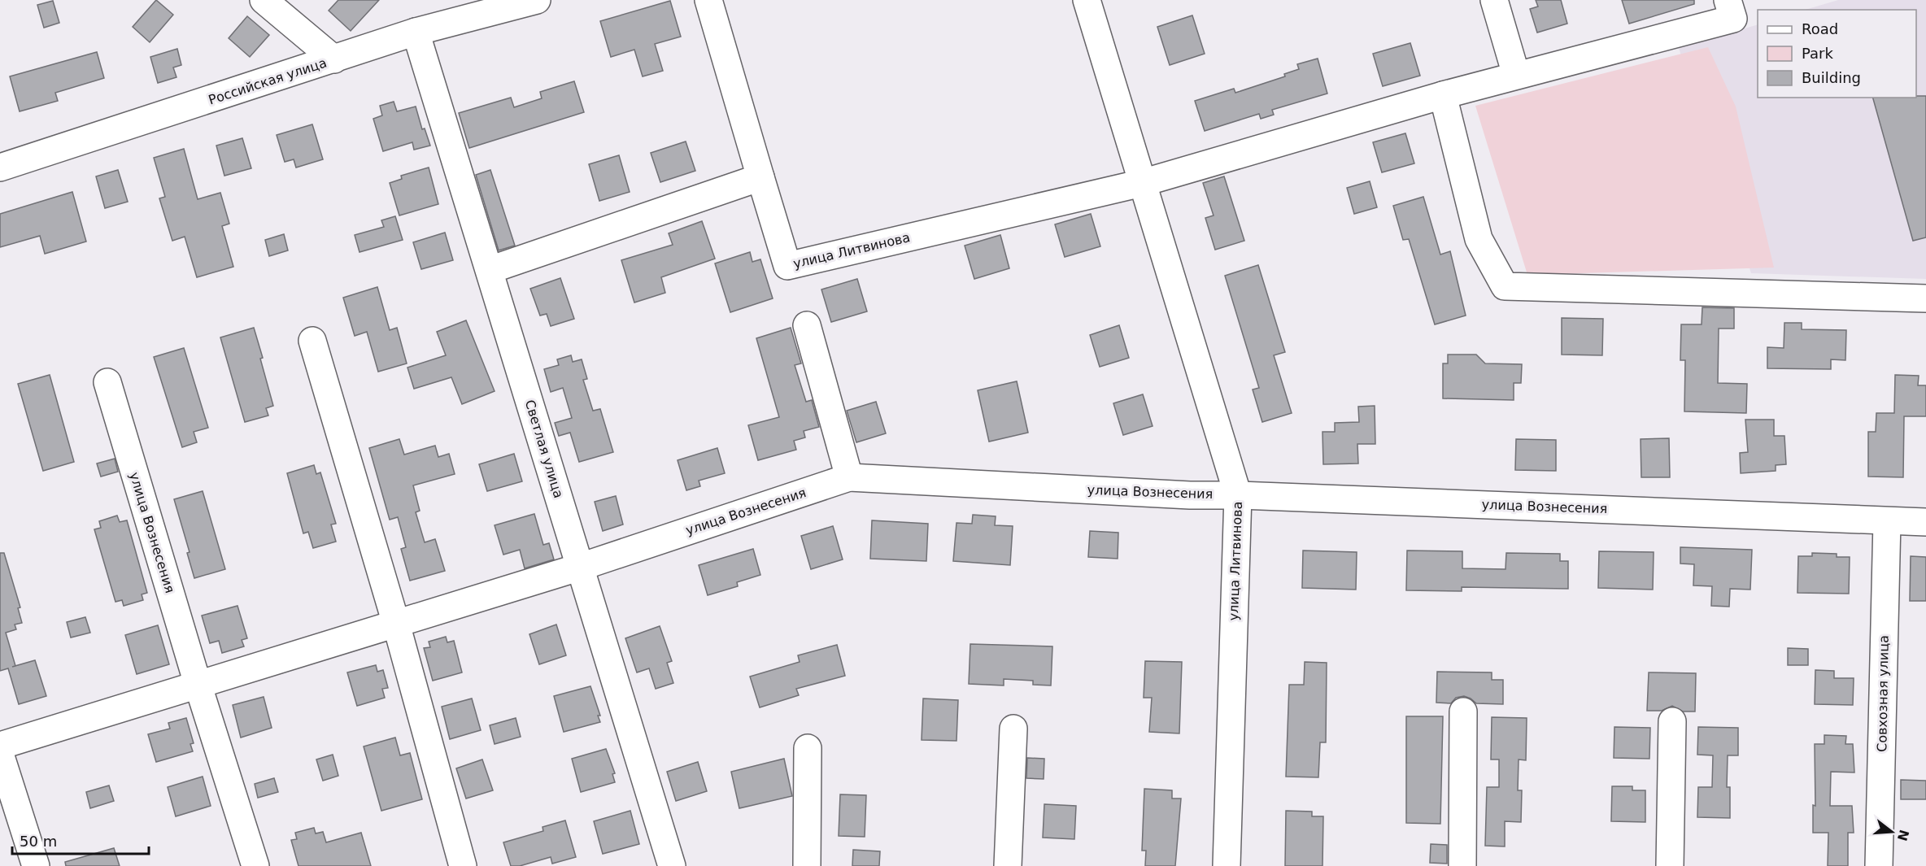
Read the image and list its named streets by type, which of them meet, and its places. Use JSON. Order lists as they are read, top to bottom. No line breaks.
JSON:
{"streets":{"street":["Российская улица","улица Литвинова","Светлая улица","улица Вознесения","Совхозная улица"]},"crossings":[["Российская улица","Светлая улица"],["улица Литвинова","улица Вознесения"],["Светлая улица","улица Вознесения"],["улица Вознесения","Совхозная улица"]],"legend":["Road","Park","Building"],"scale_bar":"50 m","north":"right"}
